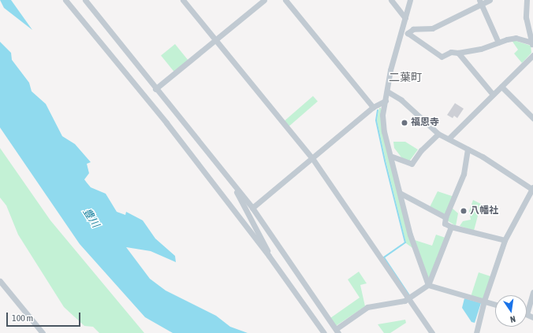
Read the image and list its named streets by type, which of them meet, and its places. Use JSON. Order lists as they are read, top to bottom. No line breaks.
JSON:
{"districts":["二葉町"],"water":["豊川"],"places":["福恩寺","八幡社"],"scale_bar":"100 m","north":"bottom"}
